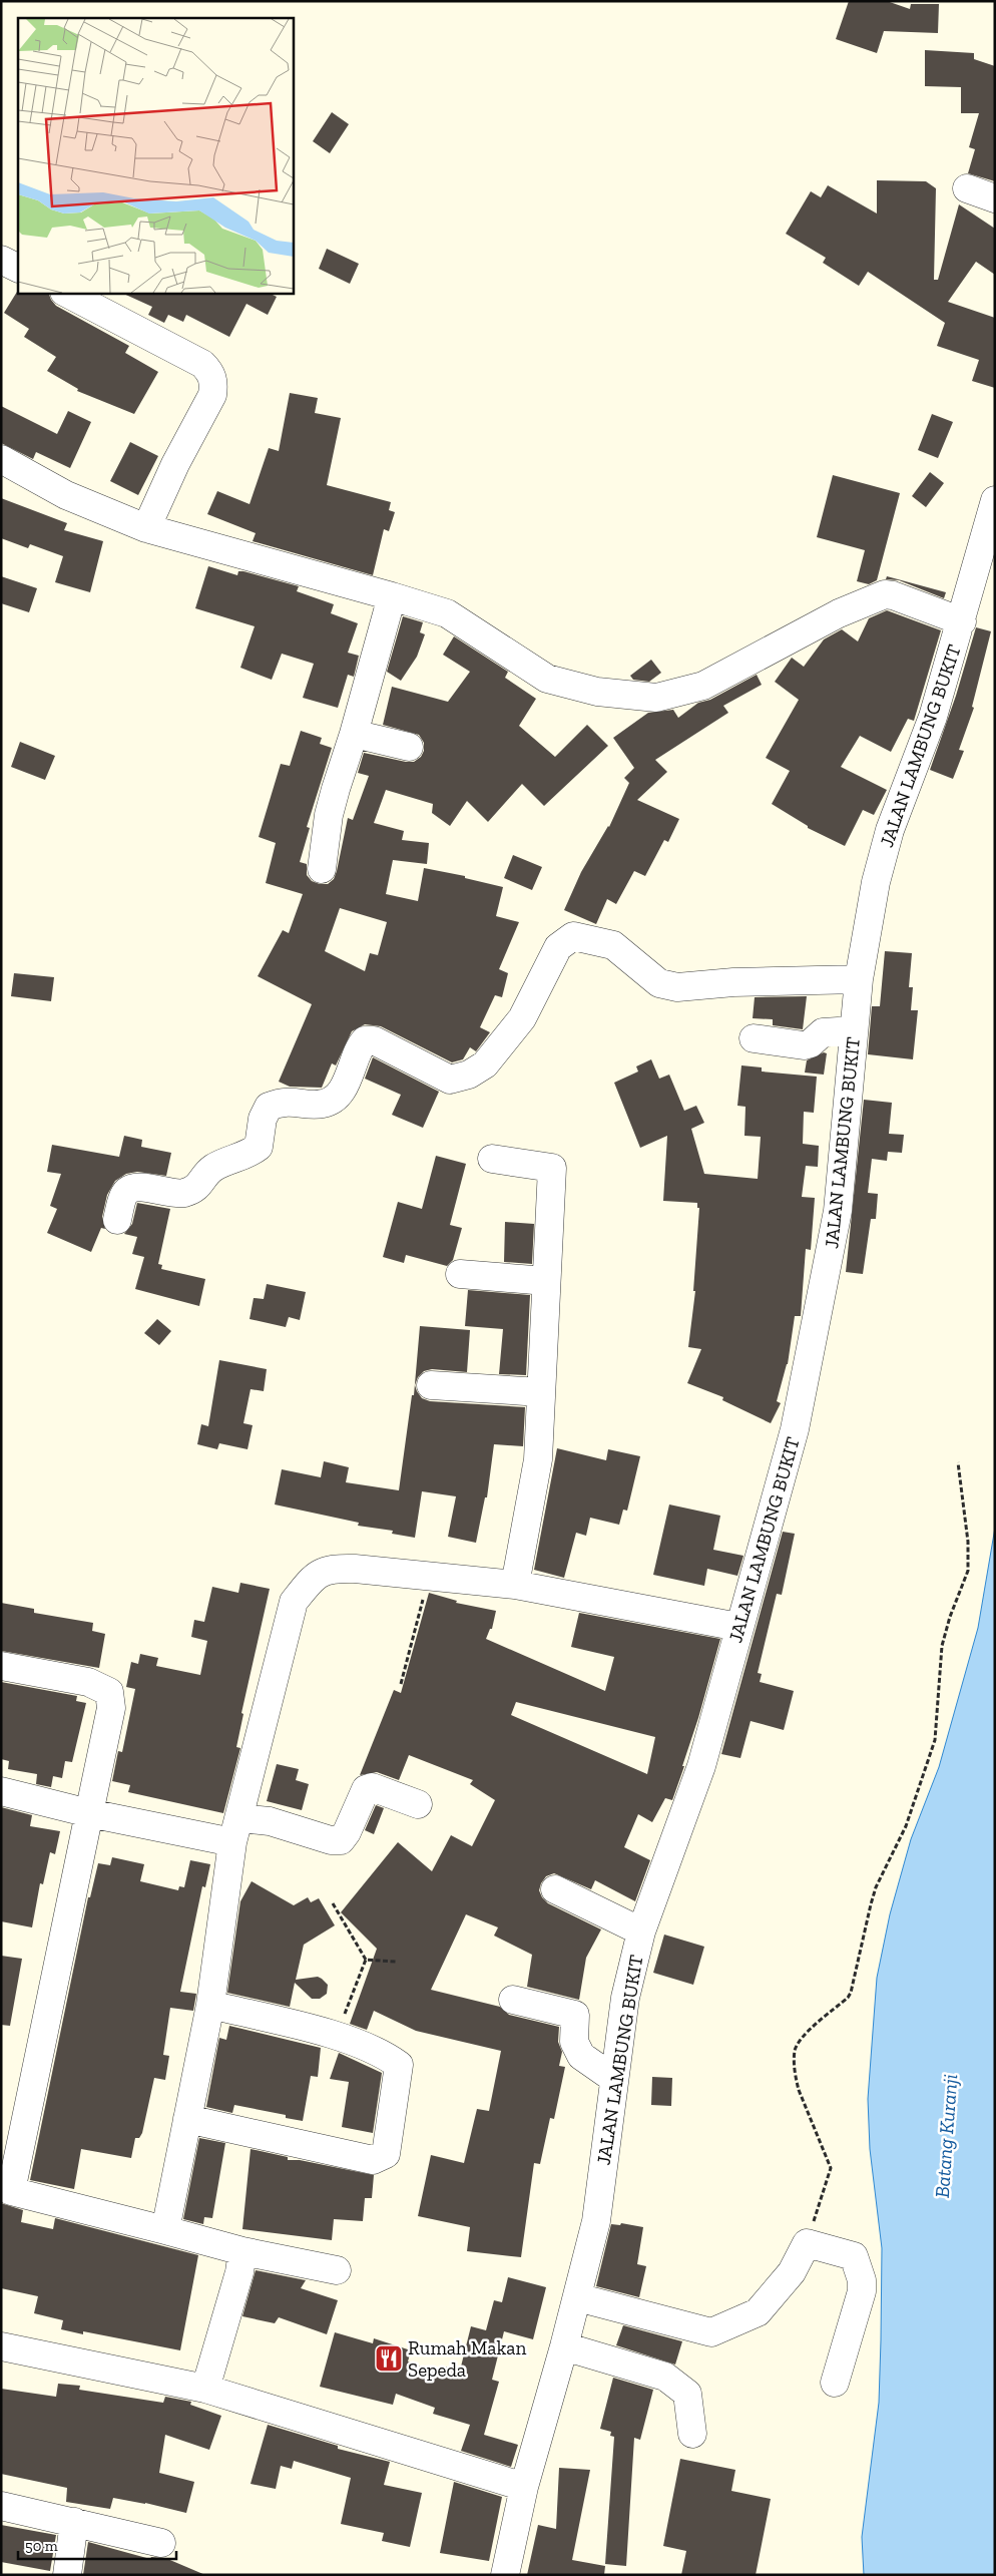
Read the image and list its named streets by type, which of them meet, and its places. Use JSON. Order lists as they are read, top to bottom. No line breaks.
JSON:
{"streets":{"street":["JALAN LAMBUNG BUKIT"]},"water":["Batang Kuranji"],"places":{"restaurant":["Rumah Makan Sepeda"]},"scale_bar":"50 m"}
